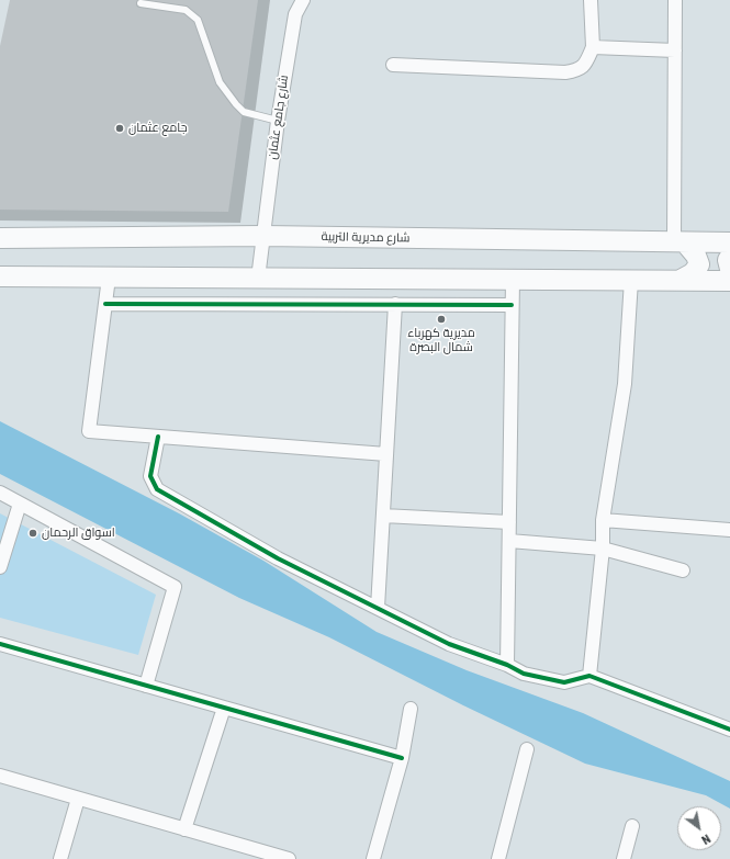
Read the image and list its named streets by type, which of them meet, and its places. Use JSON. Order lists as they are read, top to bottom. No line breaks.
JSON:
{"streets":{"main road":["شارع مديرية التربية"],"street":["شارع جامع عثمان"]},"crossings":[["شارع جامع عثمان","شارع مديرية التربية"]],"places":["جامع عثمان","مديرية كهرباء شمال البصرة","اسواق الرحمان"],"north":"bottom right"}
